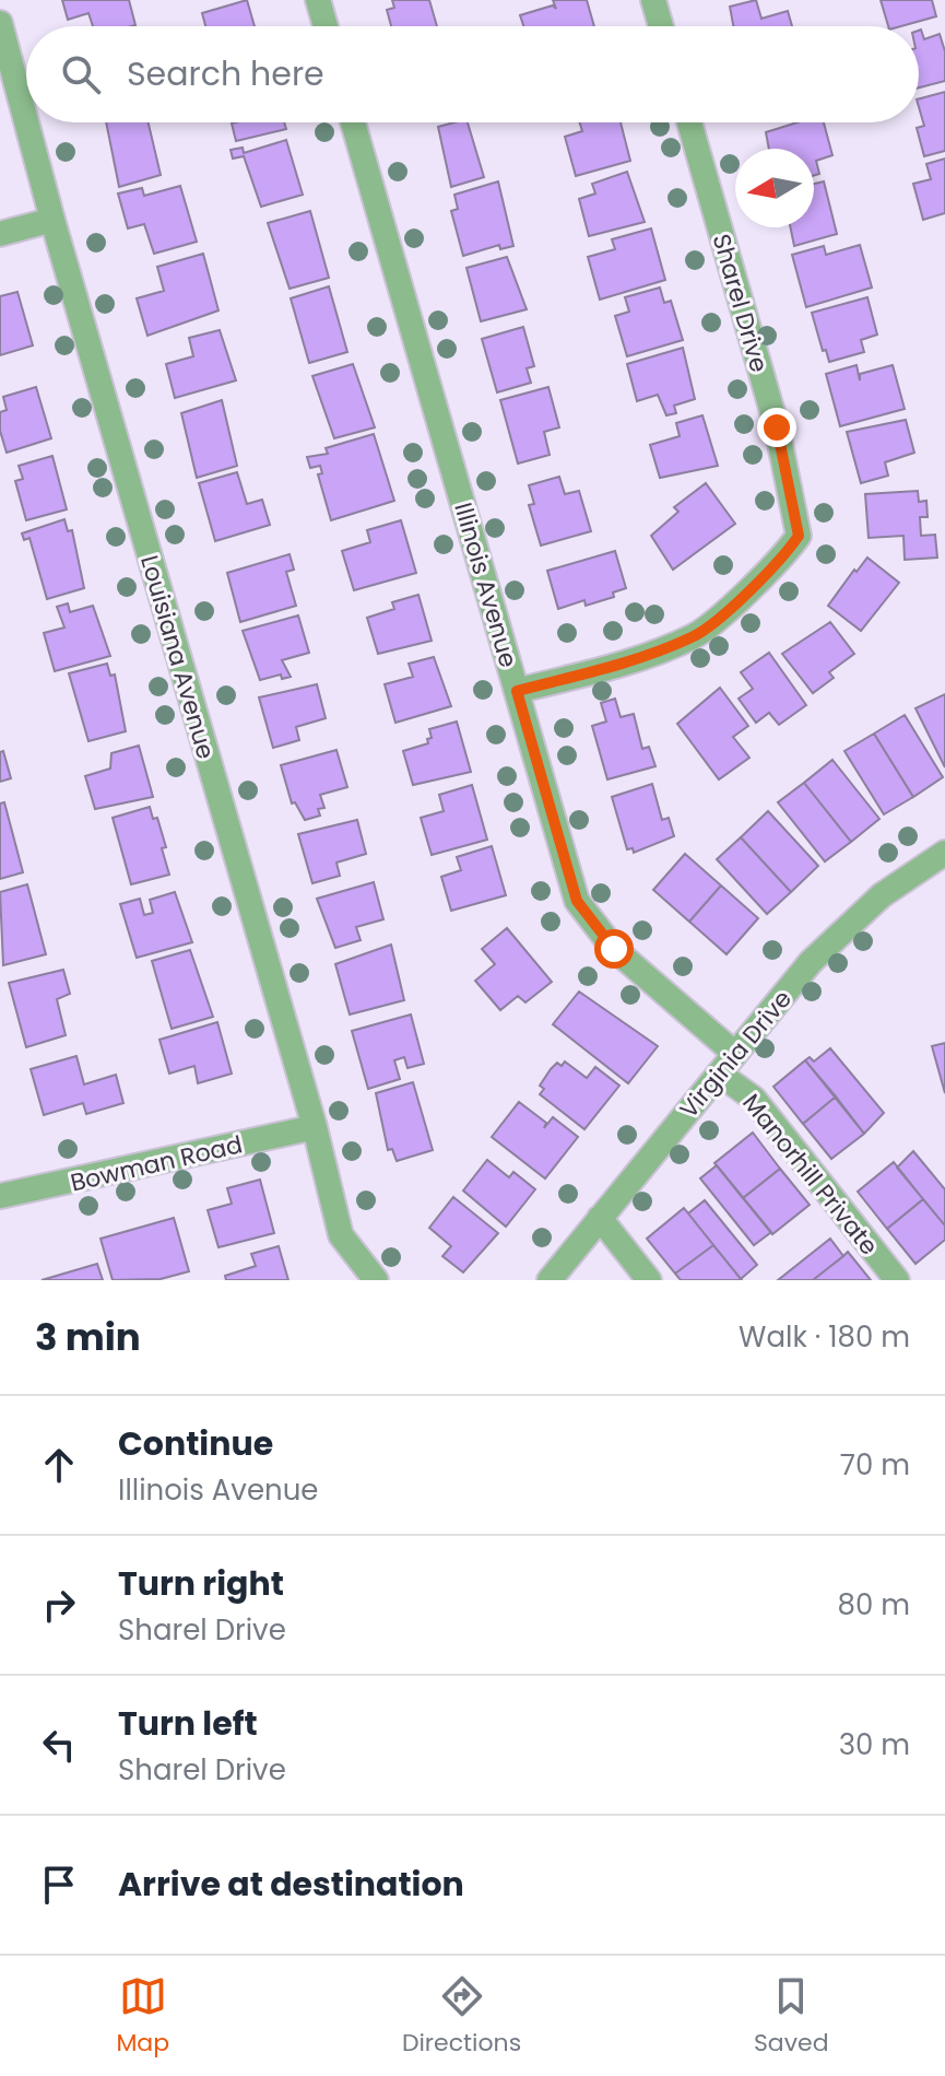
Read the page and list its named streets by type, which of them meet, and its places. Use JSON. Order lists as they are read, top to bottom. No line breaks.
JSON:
{"streets":{"street":["Sharel Drive","Illinois Avenue","Louisiana Avenue","Virginia Drive","Bowman Road","Manorhill Private"]},"crossings":[["Sharel Drive","Illinois Avenue"],["Illinois Avenue","Virginia Drive"],["Louisiana Avenue","Bowman Road"],["Virginia Drive","Manorhill Private"]],"north":"left","page":{"search":"Search here","heading":["3 min","Walk · 180 m"],"list":[["Continue","Illinois Avenue","70 m"],["Turn right","Sharel Drive","80 m"],["Turn left","Sharel Drive","30 m"],"Arrive at destination"],"nav":["Map","Directions","Saved"]}}
